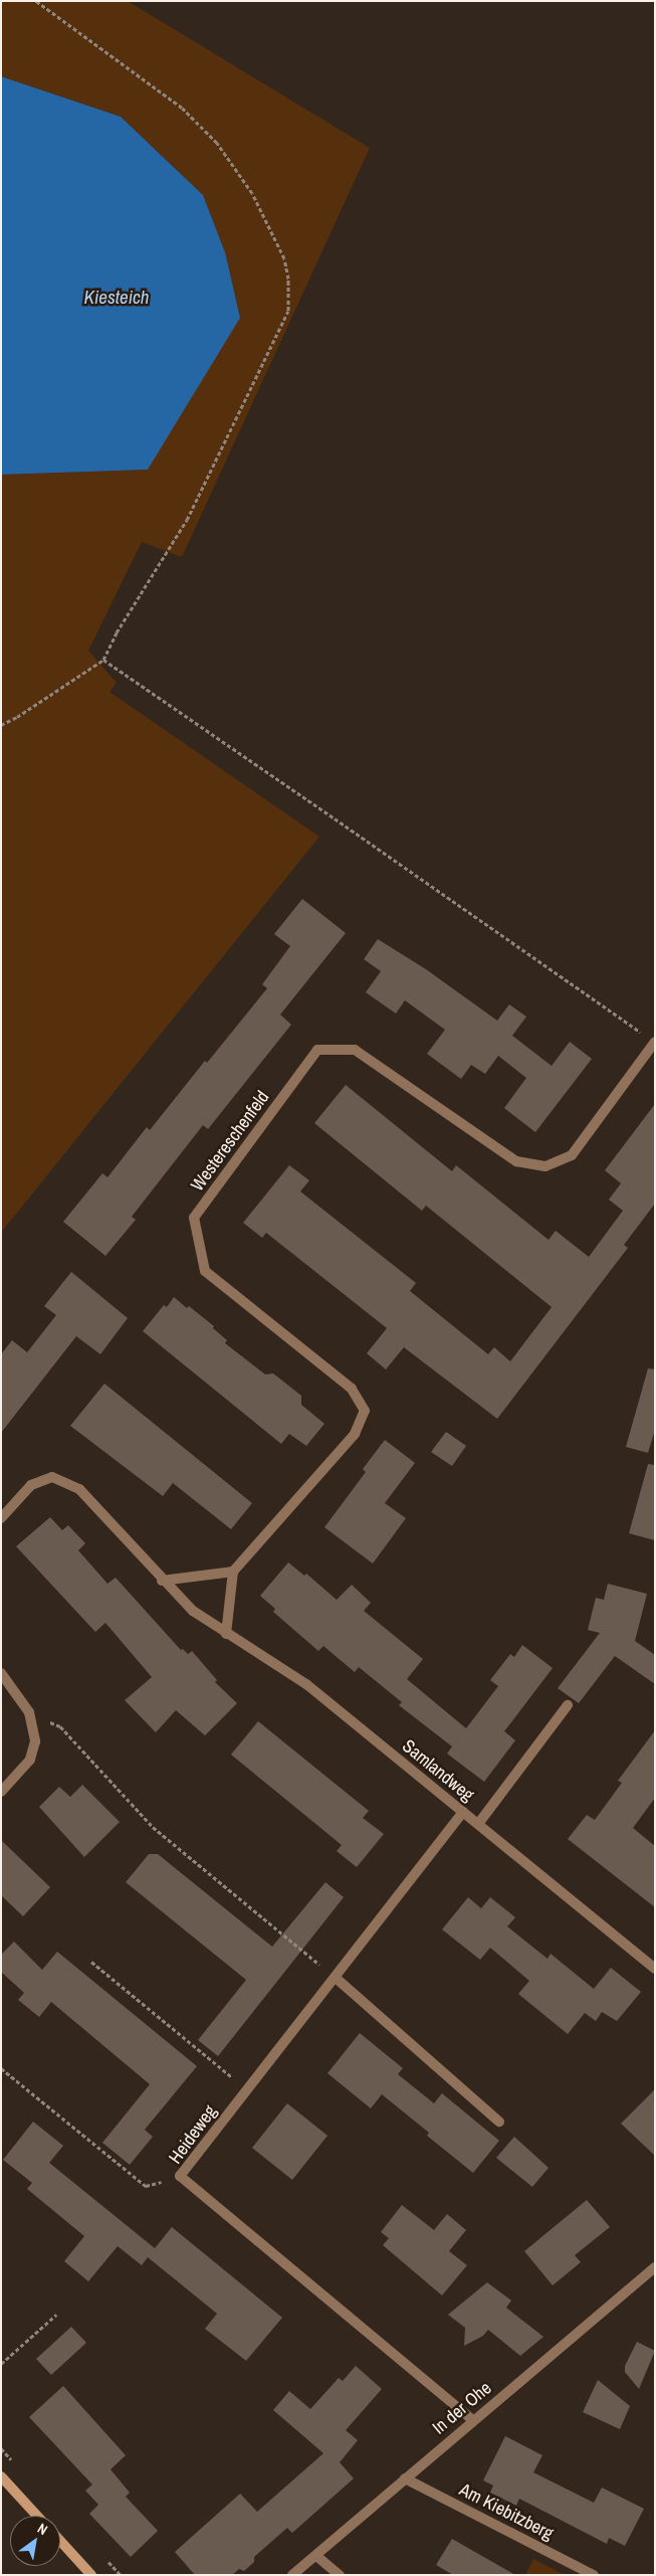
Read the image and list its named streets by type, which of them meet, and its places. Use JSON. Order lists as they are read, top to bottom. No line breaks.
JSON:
{"streets":{"street":["Westereschenfeld","Samlandweg","Heideweg","In der Ohe","Am Kiebitzberg"]},"crossings":[["Samlandweg","Heideweg"],["Heideweg","In der Ohe"],["In der Ohe","Am Kiebitzberg"]],"water":["Kiesteich"],"north":"top right"}
